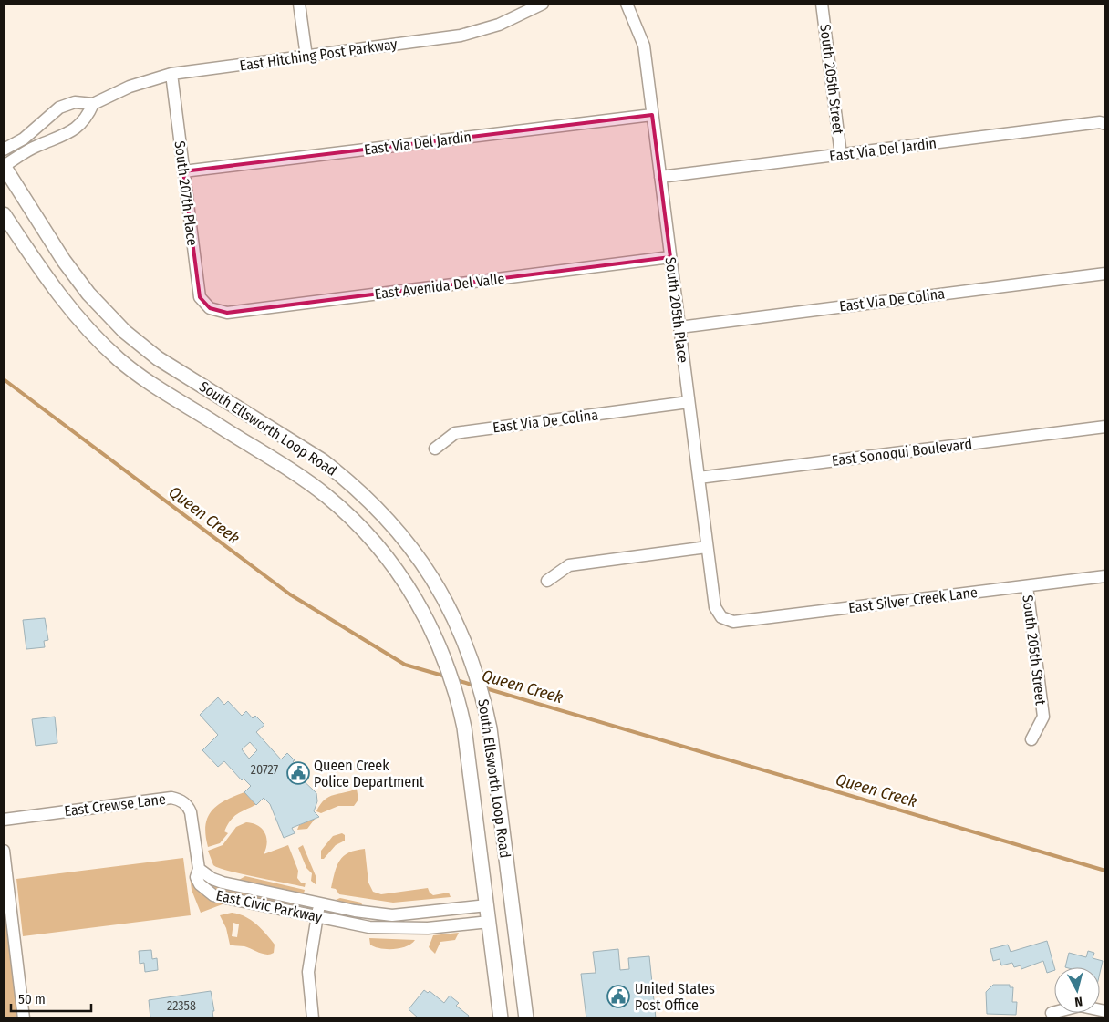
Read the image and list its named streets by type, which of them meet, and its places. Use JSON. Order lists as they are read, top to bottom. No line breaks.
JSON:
{"streets":{"main road":["South Ellsworth Loop Road"],"street":["East Hitching Post Parkway","South 205th Street","East Via Del Jardin","South 207th Place","East Avenida Del Valle","East Via De Colina","South 205th Place","East Sonoqui Boulevard","East Silver Creek Lane","East Crewse Lane","East Civic Parkway"]},"crossings":[["East Hitching Post Parkway","South 207th Place"],["South 205th Street","East Via Del Jardin"],["South 205th Street","East Silver Creek Lane"],["East Via Del Jardin","South 207th Place"],["East Via Del Jardin","South 205th Place"],["South 207th Place","East Avenida Del Valle"],["East Avenida Del Valle","South 205th Place"],["East Via De Colina","South 205th Place"],["South 205th Place","East Sonoqui Boulevard"],["South 205th Place","East Silver Creek Lane"],["South Ellsworth Loop Road","East Civic Parkway"],["East Crewse Lane","East Civic Parkway"]],"water":["Queen Creek"],"places":{"public building":["Queen Creek Police Department","United States Post Office"]},"house_numbers":["20727","22358"],"scale_bar":"50 m","north":"bottom"}
